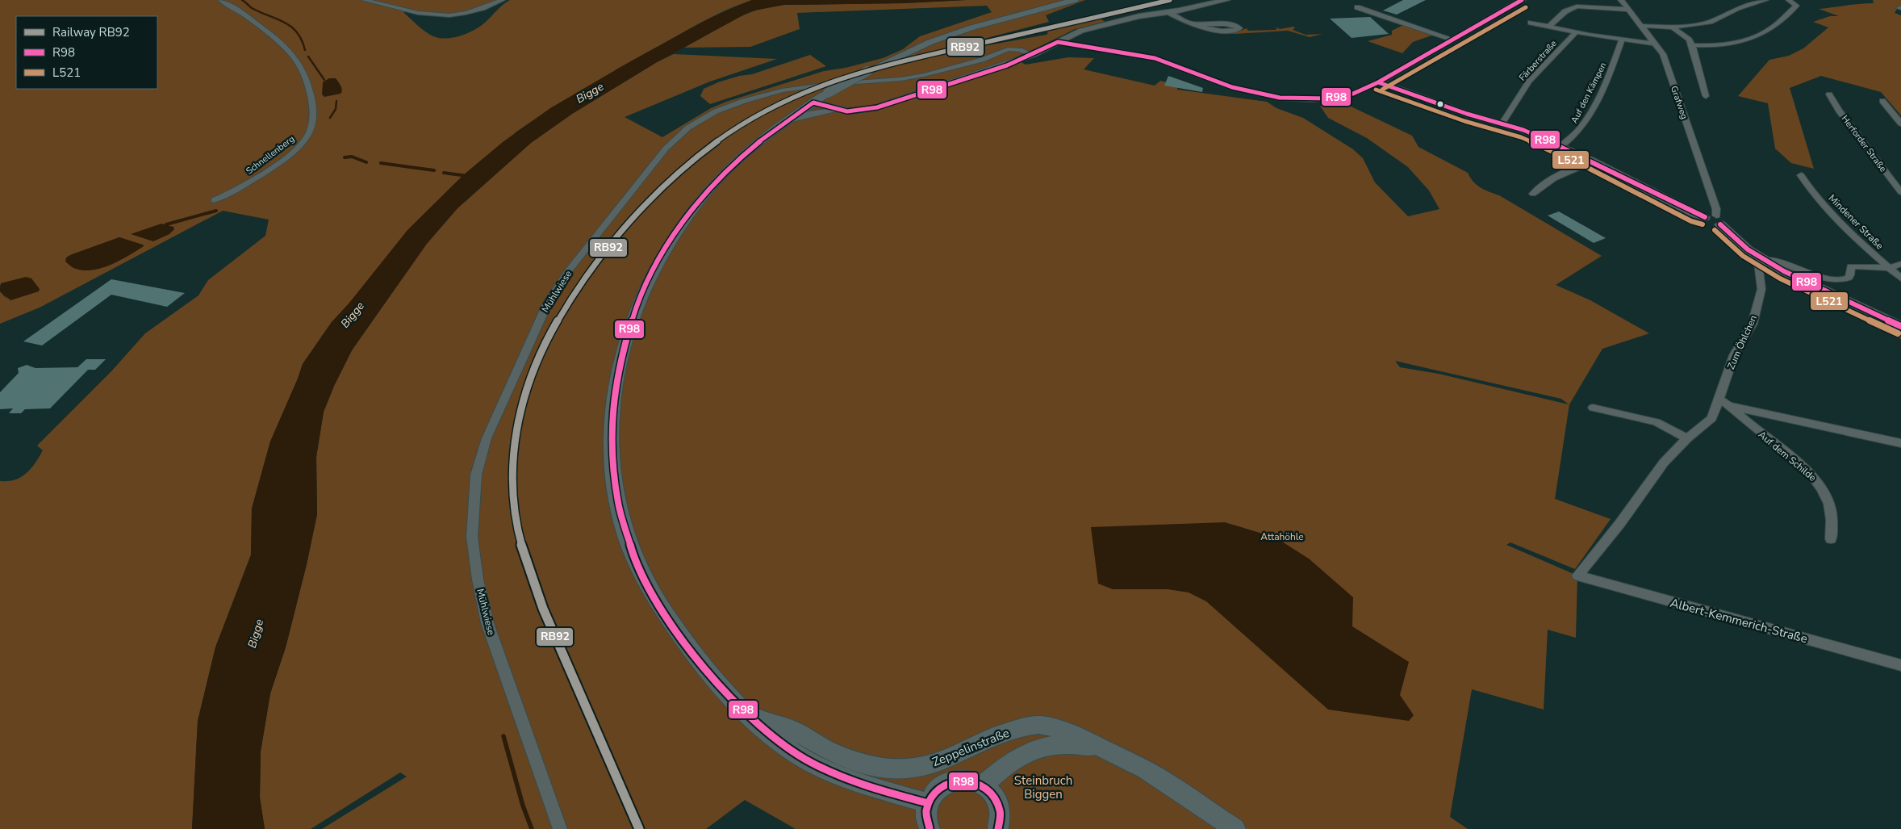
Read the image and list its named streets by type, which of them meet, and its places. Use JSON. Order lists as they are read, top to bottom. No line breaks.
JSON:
{"streets":{"main road":["Zeppelinstraße"],"street":["Färberstraße","Auf den Kämpen","Grafweg","Herforder Straße","Schnellenberg","Mindener Straße","Mühlwiese","Zum Öhlchen","Auf dem Schilde","Albert-Kemmerich-Straße"]},"crossings":[["Färberstraße","Grafweg"],["Zum Öhlchen","Auf dem Schilde"],["Zum Öhlchen","Albert-Kemmerich-Straße"]],"water":["Bigge"],"parks":["Attahöhle","Steinbruch Biggen"],"lines":["rail line RB92","transit line R98","transit line L521"],"legend":["Railway RB92","R98","L521"]}
